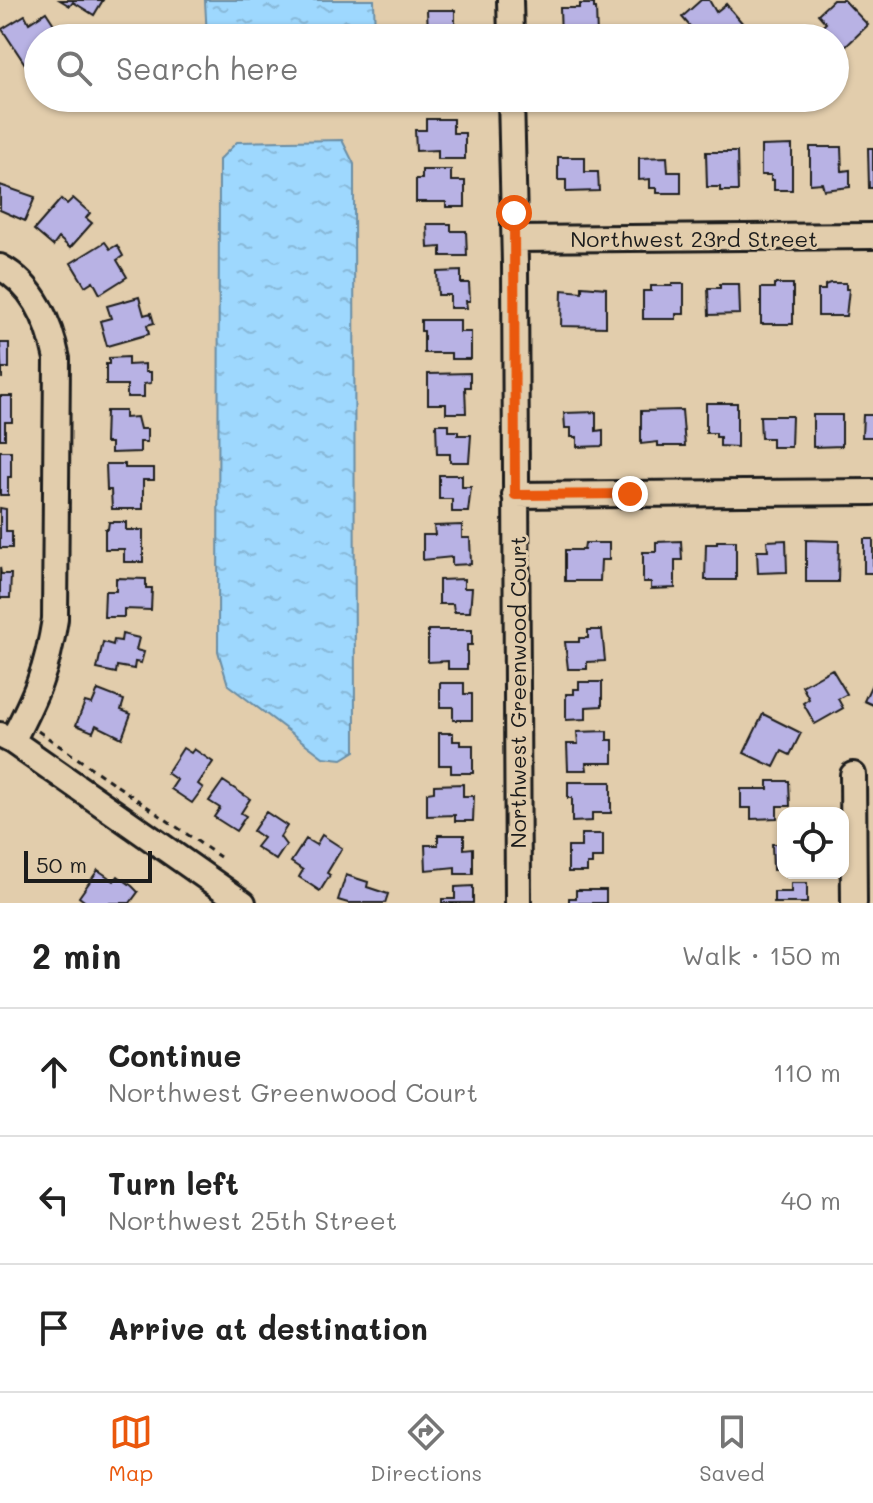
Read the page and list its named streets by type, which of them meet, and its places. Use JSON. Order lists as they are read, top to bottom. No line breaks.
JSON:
{"streets":{"street":["Northwest 23rd Street","Northwest Greenwood Court"]},"crossings":[["Northwest 23rd Street","Northwest Greenwood Court"]],"scale_bar":"50 m","page":{"search":"Search here","scale":"50 m","heading":["2 min","Walk · 150 m"],"list":[["Continue","Northwest Greenwood Court","110 m"],["Turn left","Northwest 25th Street","40 m"],"Arrive at destination"],"nav":["Map","Directions","Saved"]}}
